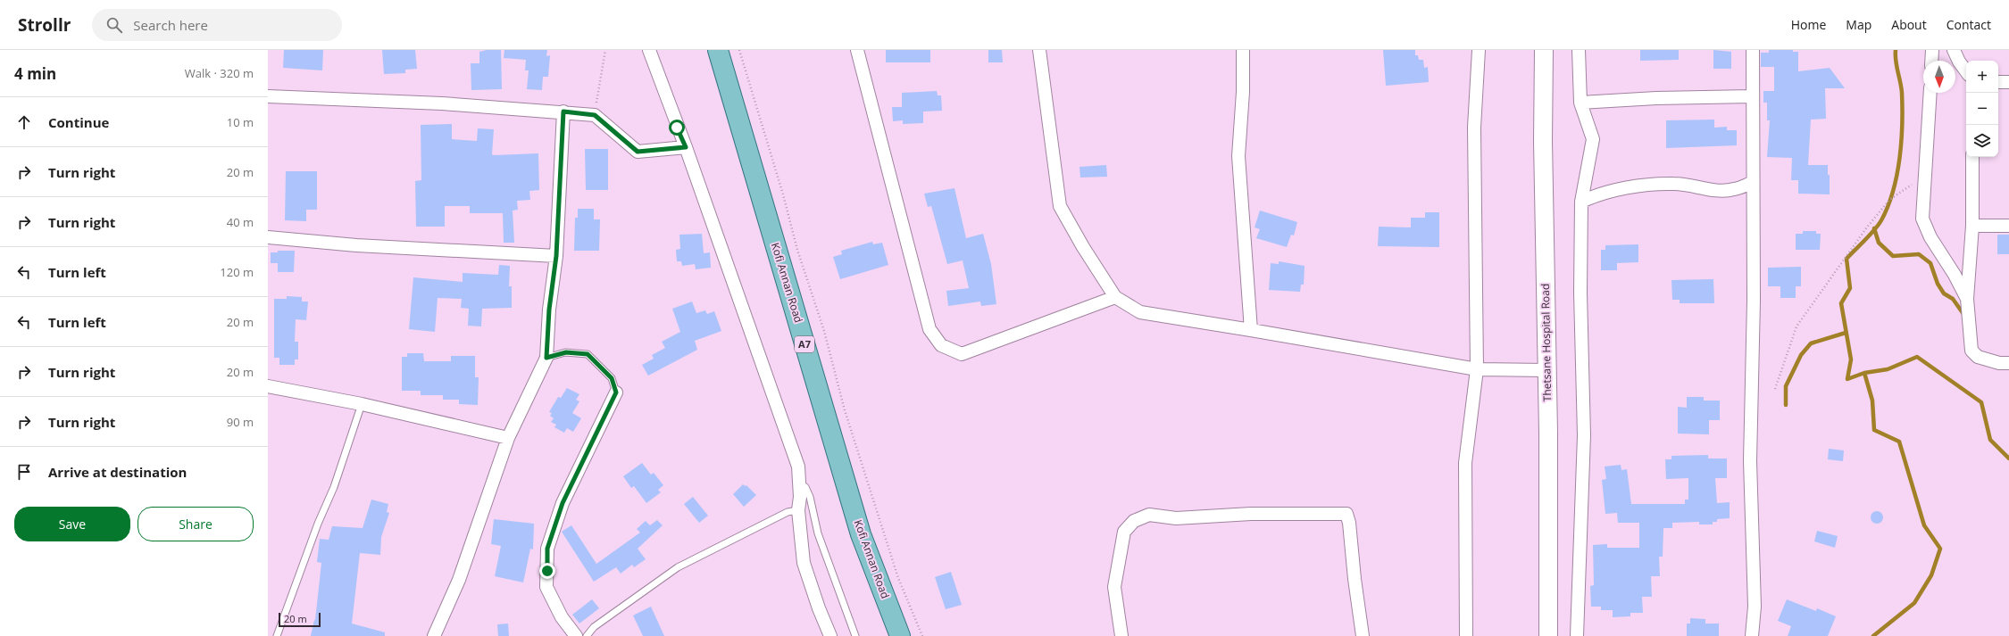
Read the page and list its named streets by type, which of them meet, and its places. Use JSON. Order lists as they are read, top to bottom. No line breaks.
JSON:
{"streets":{"main road":["Kofi Annan Road","Thetsane Hospital Road","A7"]},"scale_bar":"20 m","north":"bottom","page":{"header":"Strollr","search":"Search here","nav":["Home","Map","About","Contact"],"heading":["4 min","Walk · 320 m"],"map_buttons":["+","−"],"list":[["Continue","10 m"],["Turn right","20 m"],["Turn right","40 m"],["Turn left","120 m"],["Turn left","20 m"],["Turn right","20 m"],["Turn right","90 m"],"Arrive at destination"],"buttons":["Save","Share"],"scale":"20 m"}}
